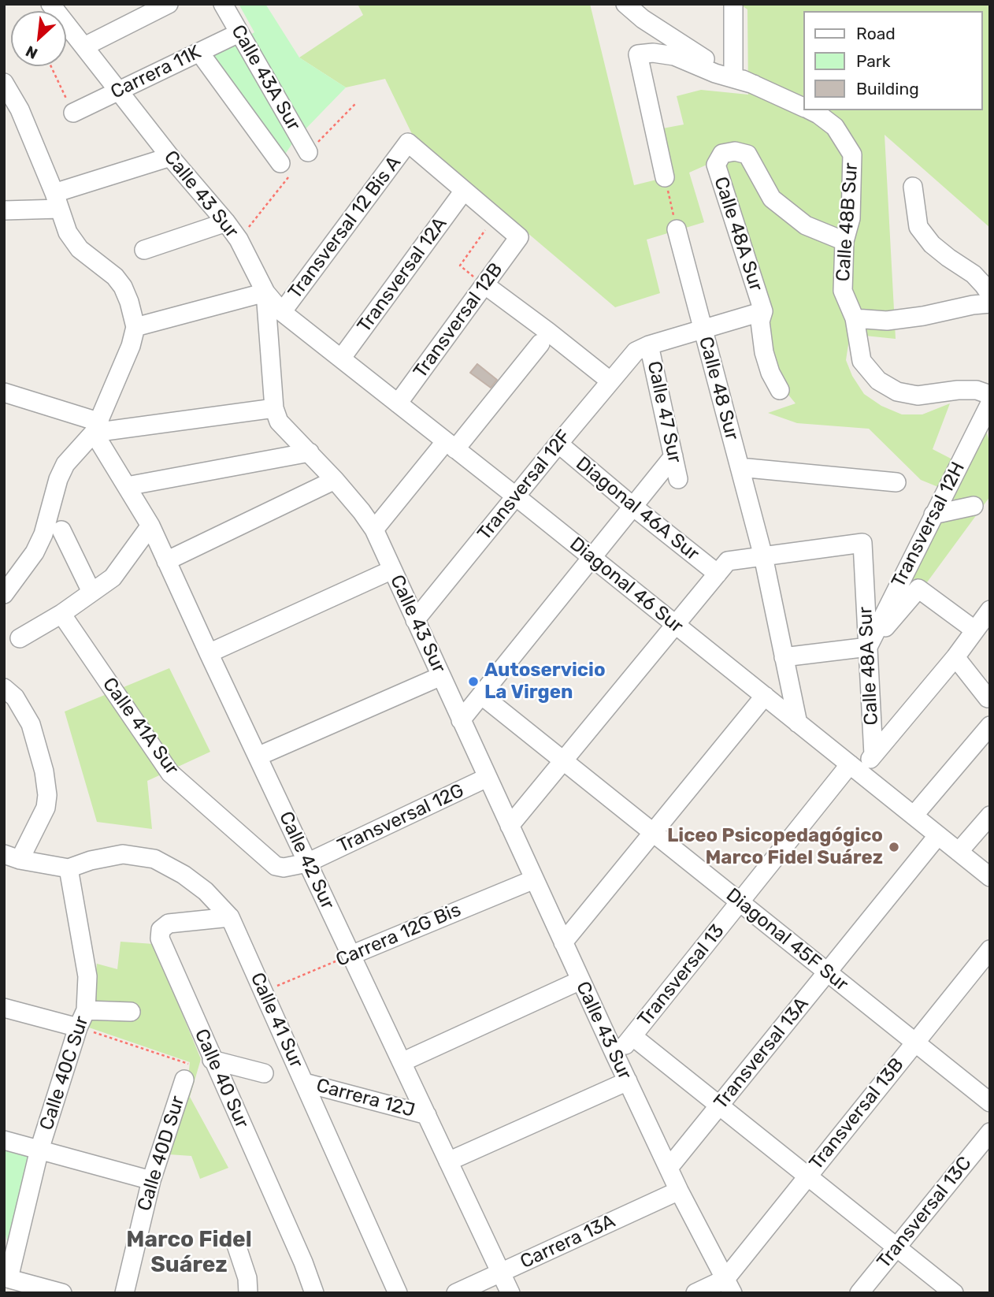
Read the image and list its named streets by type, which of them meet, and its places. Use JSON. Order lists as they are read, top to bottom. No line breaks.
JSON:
{"streets":{"street":["Carrera 11K","Calle 43A Sur","Calle 43 Sur","Calle 48B Sur","Transversal 12 Bis A","Calle 48A Sur","Transversal 12A","Transversal 12B","Calle 48 Sur","Calle 47 Sur","Transversal 12F","Diagonal 46A Sur","Transversal 12H","Diagonal 46 Sur","Calle 41A Sur","Transversal 12G","Calle 42 Sur","Carrera 12G Bis","Diagonal 45F Sur","Transversal 13","Calle 41 Sur","Transversal 13A","Calle 40C Sur","Calle 40 Sur","Carrera 12J","Transversal 13B","Calle 40D Sur","Transversal 13C","Carrera 13A"]},"crossings":[["Carrera 11K","Calle 43A Sur"],["Carrera 11K","Calle 43 Sur"],["Calle 43 Sur","Transversal 12 Bis A"],["Calle 43 Sur","Transversal 12F"],["Calle 43 Sur","Diagonal 46 Sur"],["Calle 43 Sur","Transversal 12G"],["Calle 43 Sur","Carrera 12G Bis"],["Calle 43 Sur","Transversal 13"],["Calle 43 Sur","Transversal 13A"],["Calle 43 Sur","Transversal 13B"],["Calle 43 Sur","Carrera 13A"],["Calle 48B Sur","Calle 48A Sur"],["Calle 48B Sur","Transversal 12H"],["Transversal 12 Bis A","Transversal 12A"],["Transversal 12 Bis A","Diagonal 46 Sur"],["Calle 48A Sur","Calle 48 Sur"],["Calle 48A Sur","Transversal 12H"],["Calle 48A Sur","Transversal 13"],["Transversal 12A","Diagonal 46 Sur"],["Transversal 12B","Diagonal 46 Sur"],["Calle 48 Sur","Diagonal 46 Sur"],["Calle 47 Sur","Transversal 12F"],["Transversal 12F","Diagonal 46A Sur"],["Transversal 12F","Diagonal 46 Sur"],["Diagonal 46 Sur","Transversal 13"],["Diagonal 46 Sur","Transversal 13A"],["Calle 41A Sur","Transversal 12G"],["Transversal 12G","Calle 42 Sur"],["Calle 42 Sur","Carrera 12G Bis"],["Calle 42 Sur","Carrera 12J"],["Calle 42 Sur","Carrera 13A"],["Carrera 12G Bis","Calle 41 Sur"],["Diagonal 45F Sur","Transversal 13"],["Diagonal 45F Sur","Transversal 13A"],["Diagonal 45F Sur","Transversal 13B"],["Calle 41 Sur","Calle 40C Sur"],["Calle 41 Sur","Calle 40 Sur"],["Calle 41 Sur","Carrera 12J"]],"districts":["Marco Fidel Suárez"],"places":["Autoservicio La Virgen","Liceo Psicopedagógico Marco Fidel Suárez"],"legend":["Road","Park","Building"],"north":"bottom left"}
